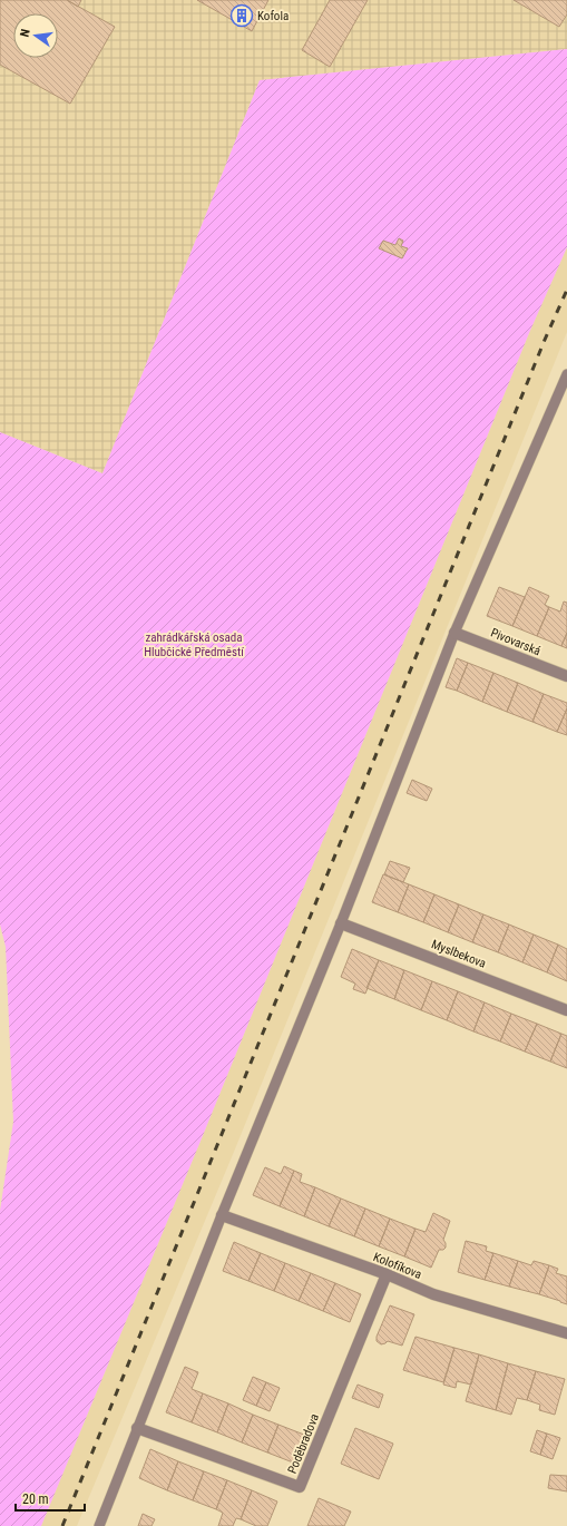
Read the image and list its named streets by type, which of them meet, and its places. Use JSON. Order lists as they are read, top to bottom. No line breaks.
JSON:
{"streets":{"street":["Pivovarská","Myslbekova","Kolofíkova","Poděbradova"]},"crossings":[["Kolofíkova","Poděbradova"]],"parks":["zahrádkářská osada Hlubčické Předměstí"],"places":{"building":["Kofola"]},"scale_bar":"20 m","north":"left"}
